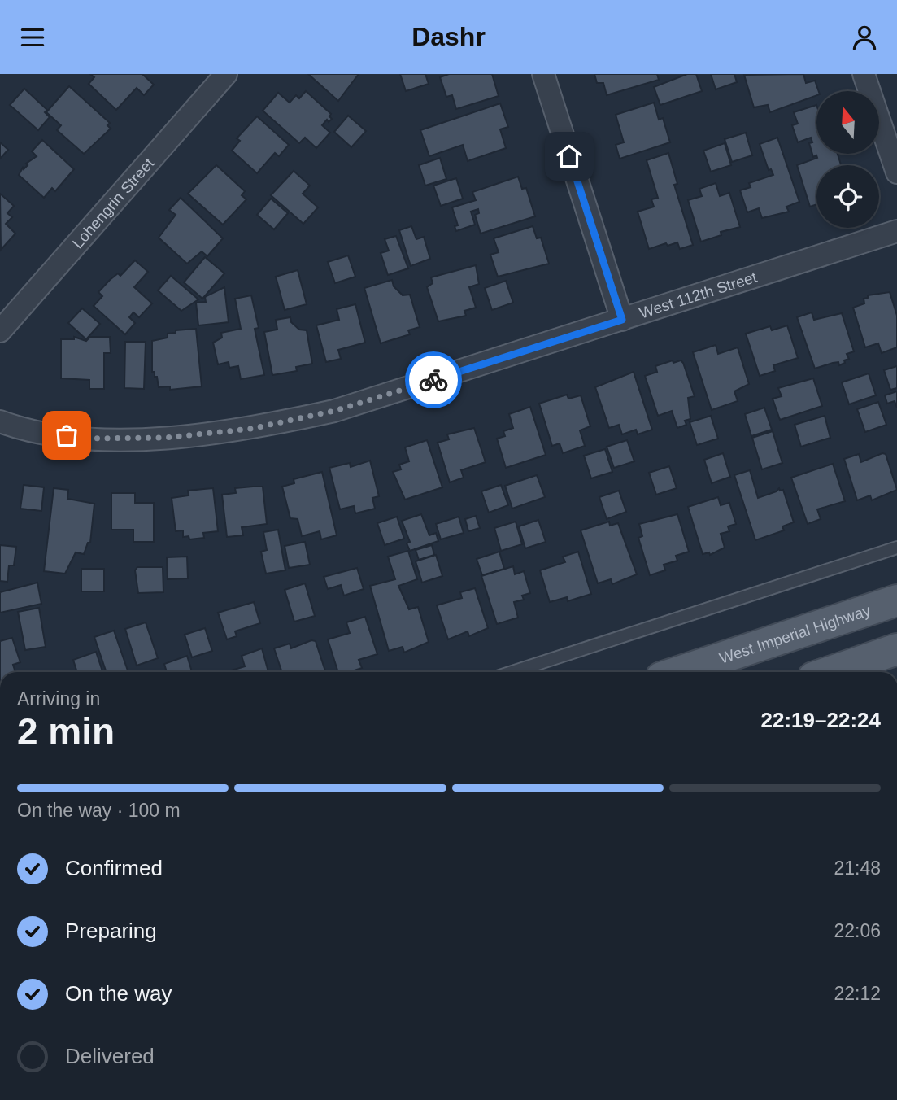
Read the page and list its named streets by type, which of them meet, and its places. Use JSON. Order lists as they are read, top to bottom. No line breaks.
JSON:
{"streets":{"main road":["West Imperial Highway"],"street":["Lohengrin Street","West 112th Street"]},"north":"top","page":{"header":"Dashr","heading":["2 min","Arriving in","22:19–22:24"],"bar":"On the way · 100 m","list":[["Confirmed","21:48"],["Preparing","22:06"],["On the way","22:12"],"Delivered"]}}
